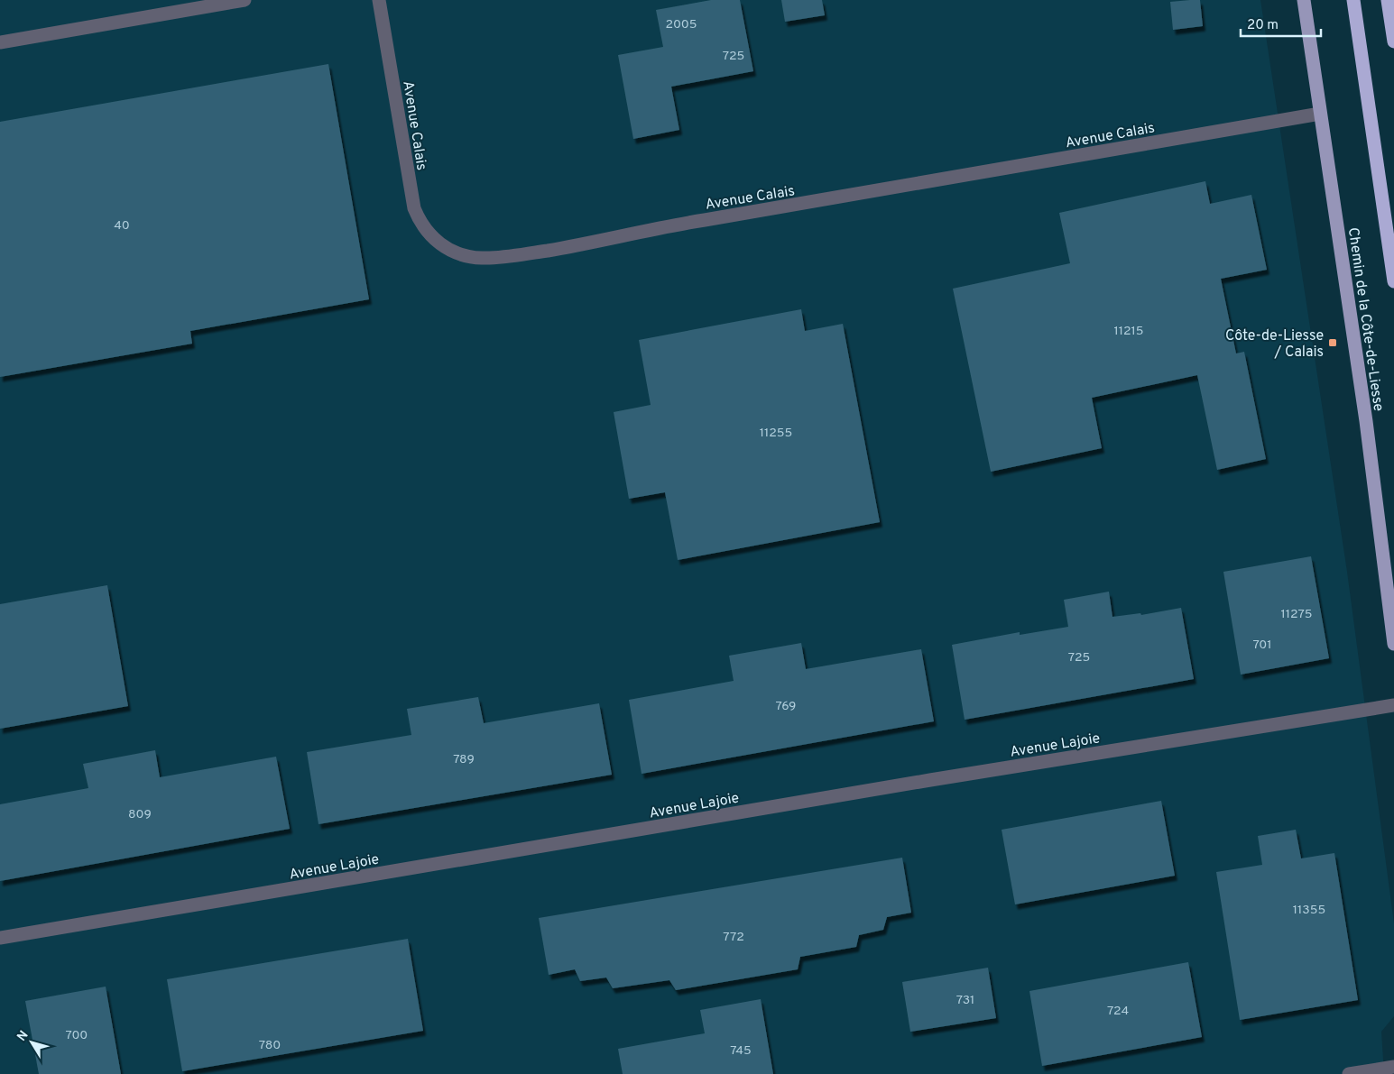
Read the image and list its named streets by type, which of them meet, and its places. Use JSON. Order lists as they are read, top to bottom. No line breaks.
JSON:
{"streets":{"main road":["Chemin de la Côte-de-Liesse"],"street":["Avenue Calais","Avenue Lajoie"]},"crossings":[["Avenue Calais","Chemin de la Côte-de-Liesse"]],"places":{"transit":["Côte-de-Liesse / Calais"]},"house_numbers":["2005","725","40","11215","11255","11275","701","725","769","789","809","11355","772","731","724","700","780","745"],"scale_bar":"20 m","north":"top left"}
